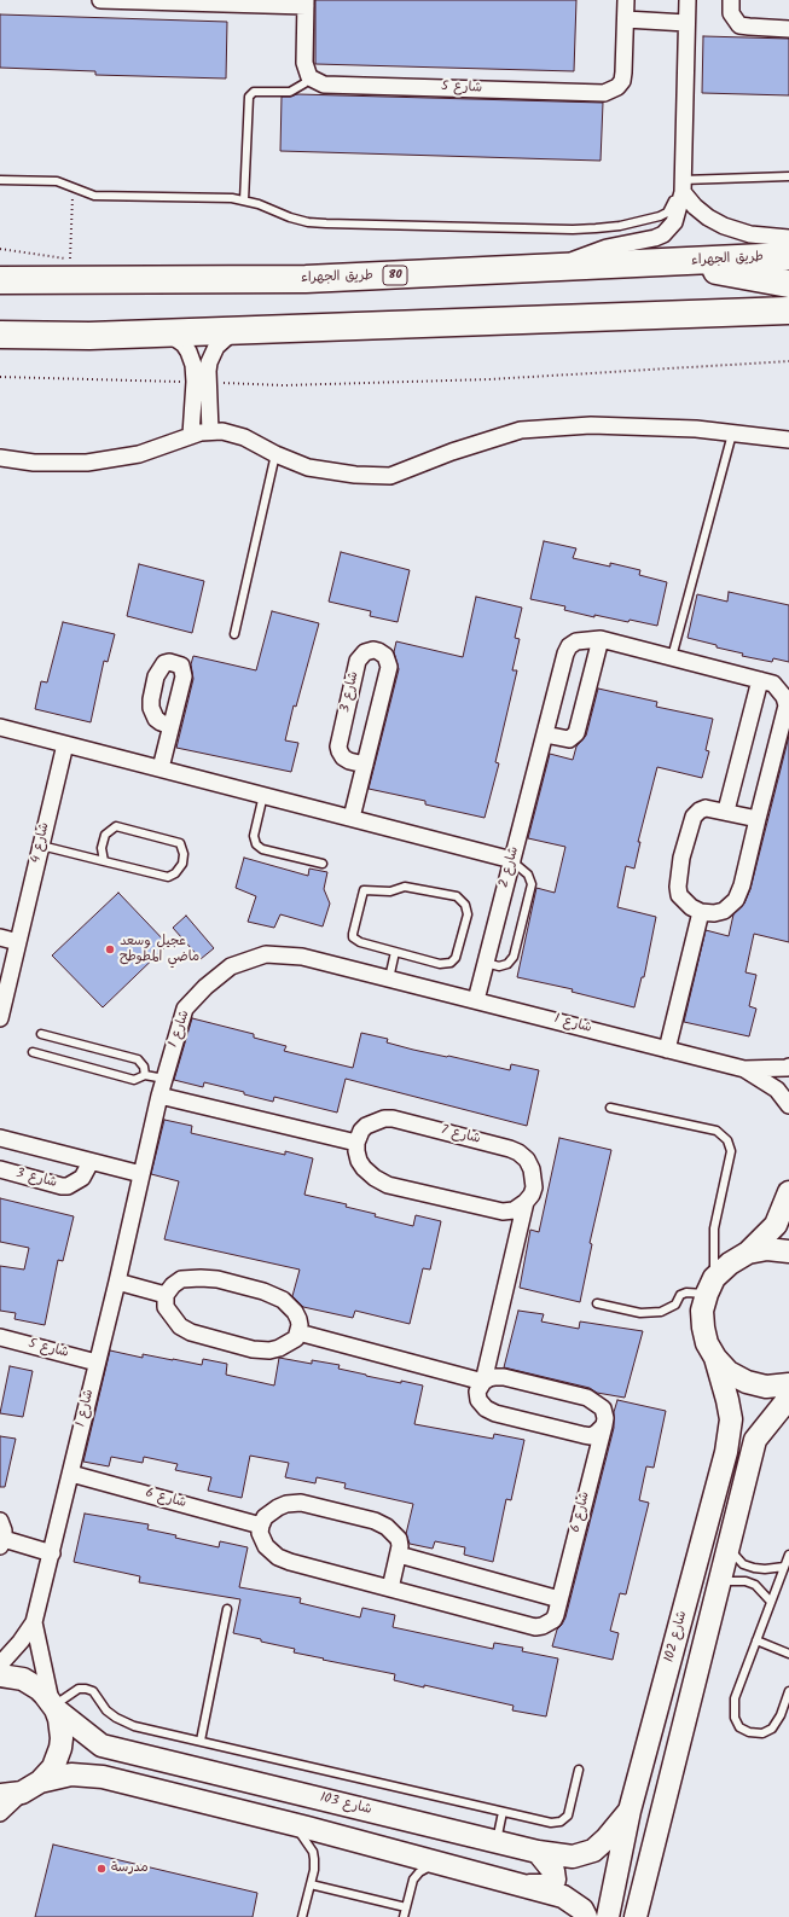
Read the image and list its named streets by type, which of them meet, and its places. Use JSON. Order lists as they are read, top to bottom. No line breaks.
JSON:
{"streets":{"highway":["طريق الجهراء","80"],"street":["شارع 5","شارع 3","شارع 4","شارع 2","شارع 1","شارع 7","شارع 6","شارع 102","شارع 103"]},"crossings":[["شارع 5","شارع 1"],["شارع 2","شارع 1"],["شارع 1","شارع 6"],["شارع 1","شارع 103"],["شارع 102","شارع 103"]],"places":["عجيل وسعد ماضي المطوطح","مدرسة"]}
